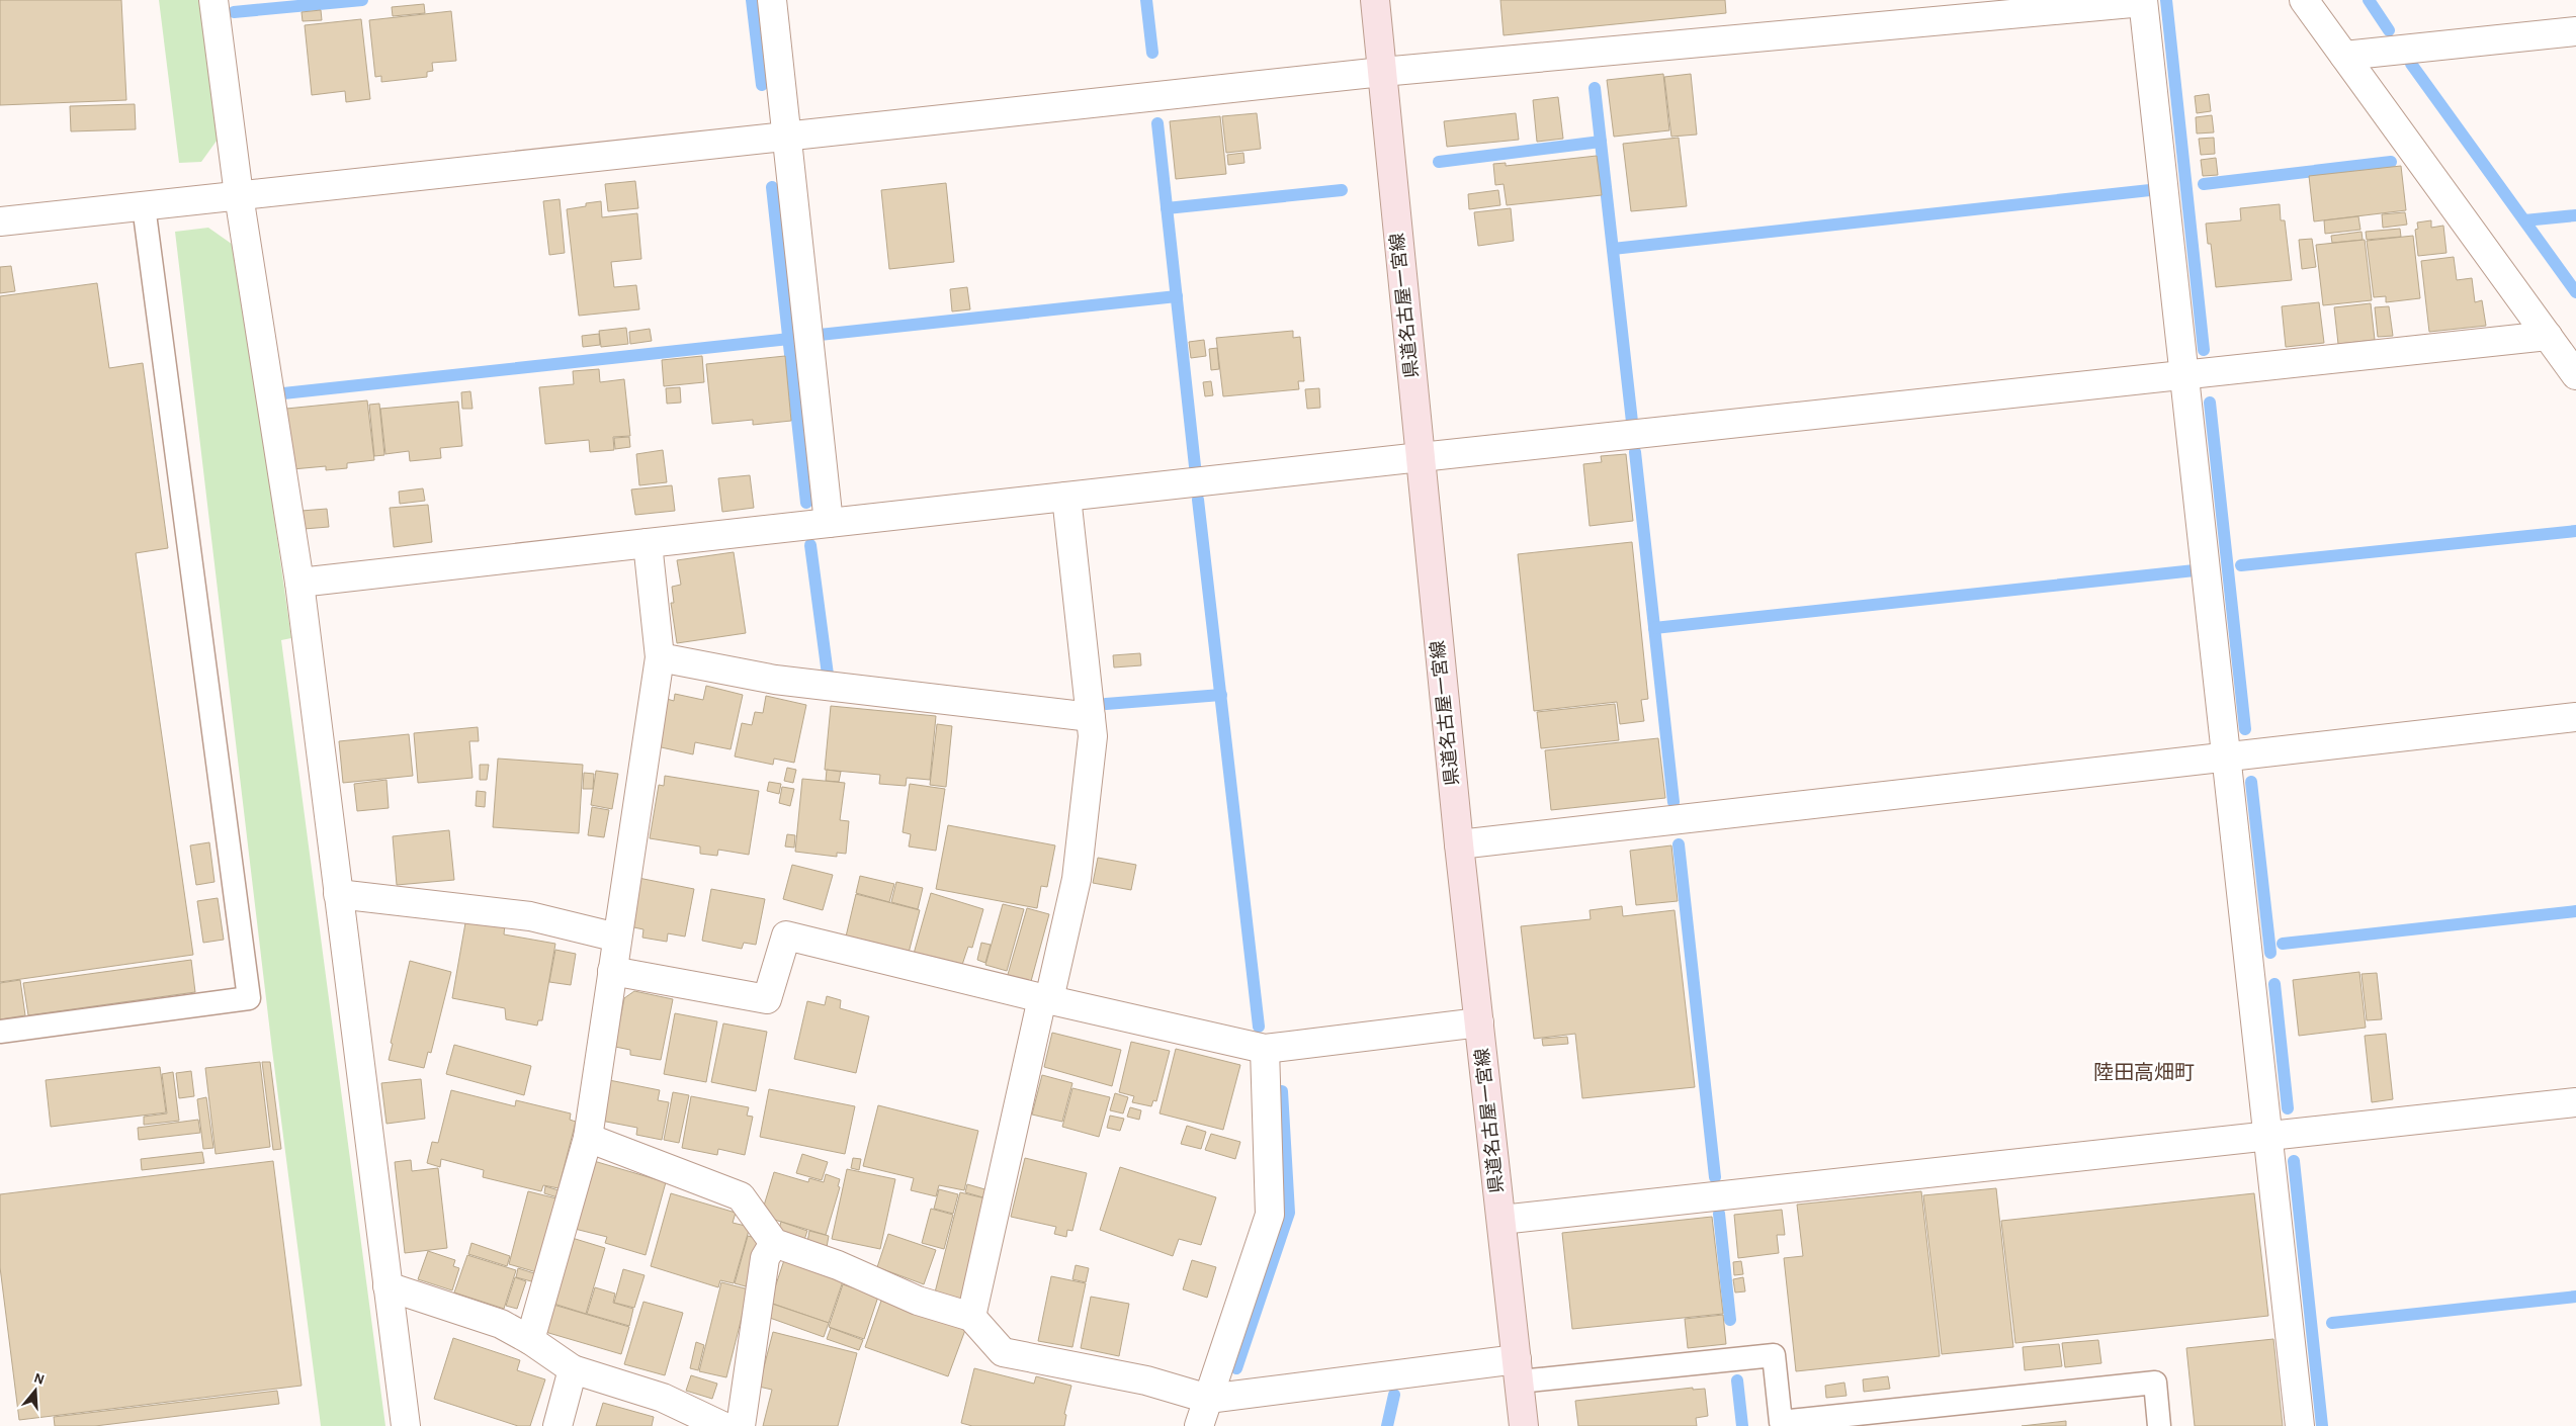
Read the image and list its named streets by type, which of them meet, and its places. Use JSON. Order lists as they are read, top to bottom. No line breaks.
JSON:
{"streets":{"main road":["県道名古屋一宮線"]},"districts":["陸田高畑町"],"north":"top"}
